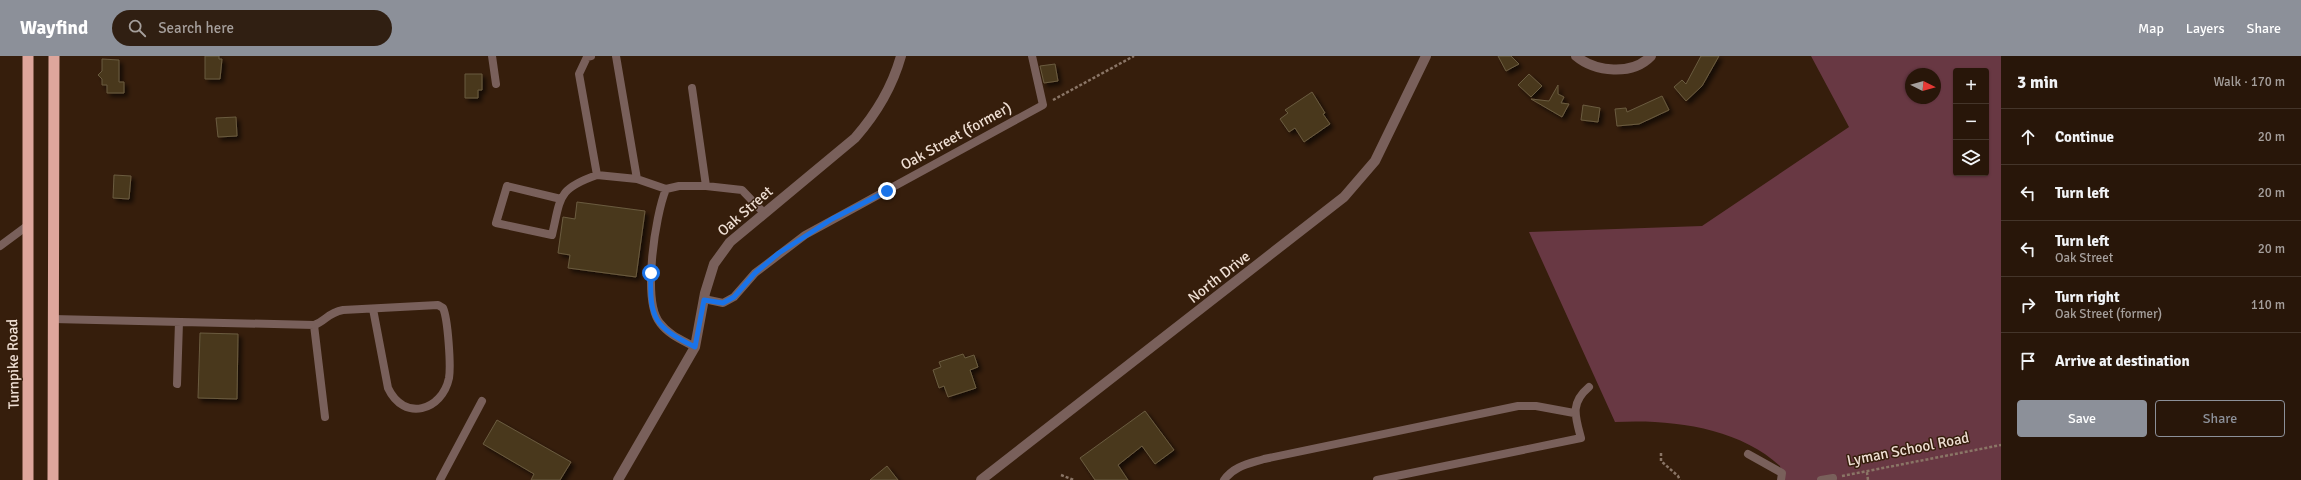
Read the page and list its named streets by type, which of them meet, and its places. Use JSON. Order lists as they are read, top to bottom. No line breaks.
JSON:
{"streets":{"highway":["Turnpike Road"],"street":["Oak Street","North Drive"],"lane":["Oak Street (former)","Lyman School Road"]},"crossings":[["Oak Street (former)","Oak Street"]],"north":"right","page":{"header":"Wayfind","search":"Search here","nav":["Map","Layers","Share"],"heading":["3 min","Walk · 170 m"],"map_buttons":["+","−"],"list":[["Continue","20 m"],["Turn left","20 m"],["Turn left","Oak Street","20 m"],["Turn right","Oak Street (former)","110 m"],"Arrive at destination"],"buttons":["Save","Share"]}}
